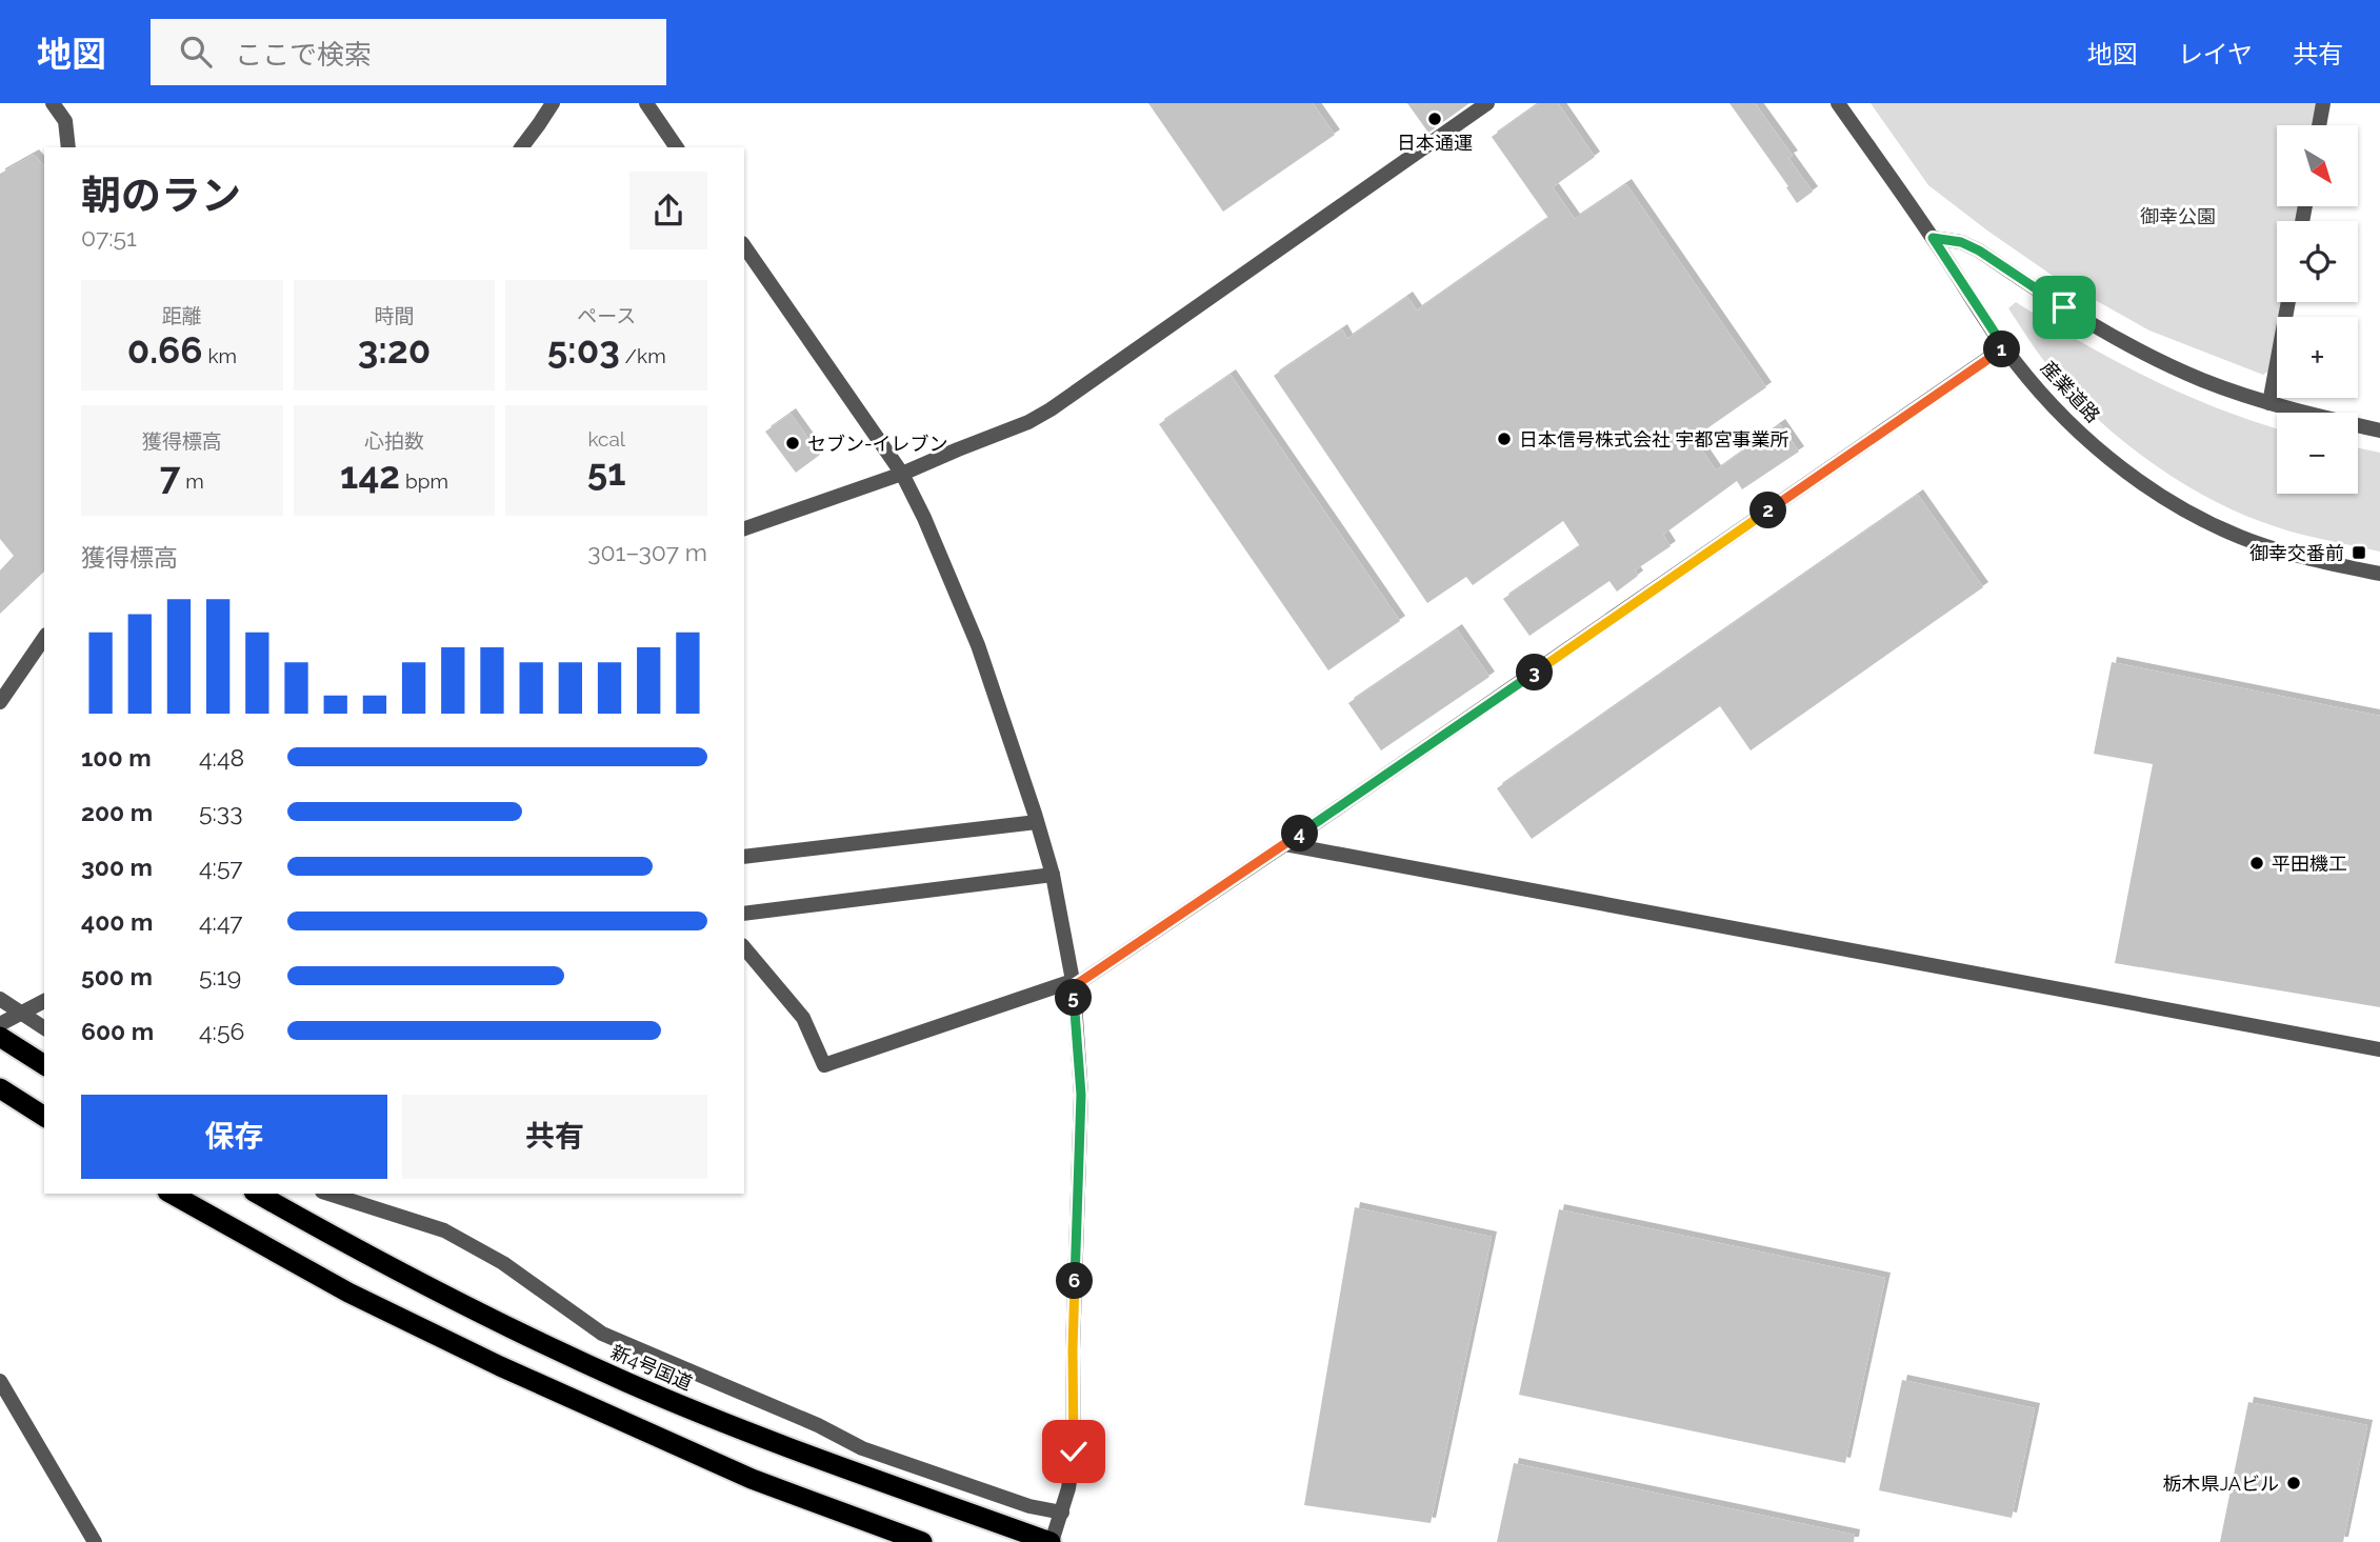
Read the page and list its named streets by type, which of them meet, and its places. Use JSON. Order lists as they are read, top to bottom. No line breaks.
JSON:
{"streets":{"highway":["新4号国道"],"street":["産業道路"]},"parks":["御幸公園"],"places":{"other":["日本通運","日本信号株式会社 宇都宮事業所","セブン-イレブン","平田機工","栃木県JAビル"],"transit":["御幸交番前"]},"north":"bottom right","page":{"header":"地図","search":"ここで検索","nav":["地図","レイヤ","共有"],"map_buttons":["+","−"],"heading":["朝のラン","07:51"],"stats":[["距離","0.66 km"],["時間","3:20"],["ペース","5:03 /km"],["獲得標高","7 m"],["心拍数","142 bpm"],["kcal","51"]],"pins":["1","2","3","4","5","6"],"chart":["獲得標高","301–307 m"],"list":[{"name":"100 m","note":"4:48"},{"name":"200 m","note":"5:33"},{"name":"300 m","note":"4:57"},{"name":"400 m","note":"4:47"},{"name":"500 m","note":"5:19"},{"name":"600 m","note":"4:56"}],"buttons":["保存","共有"]}}
